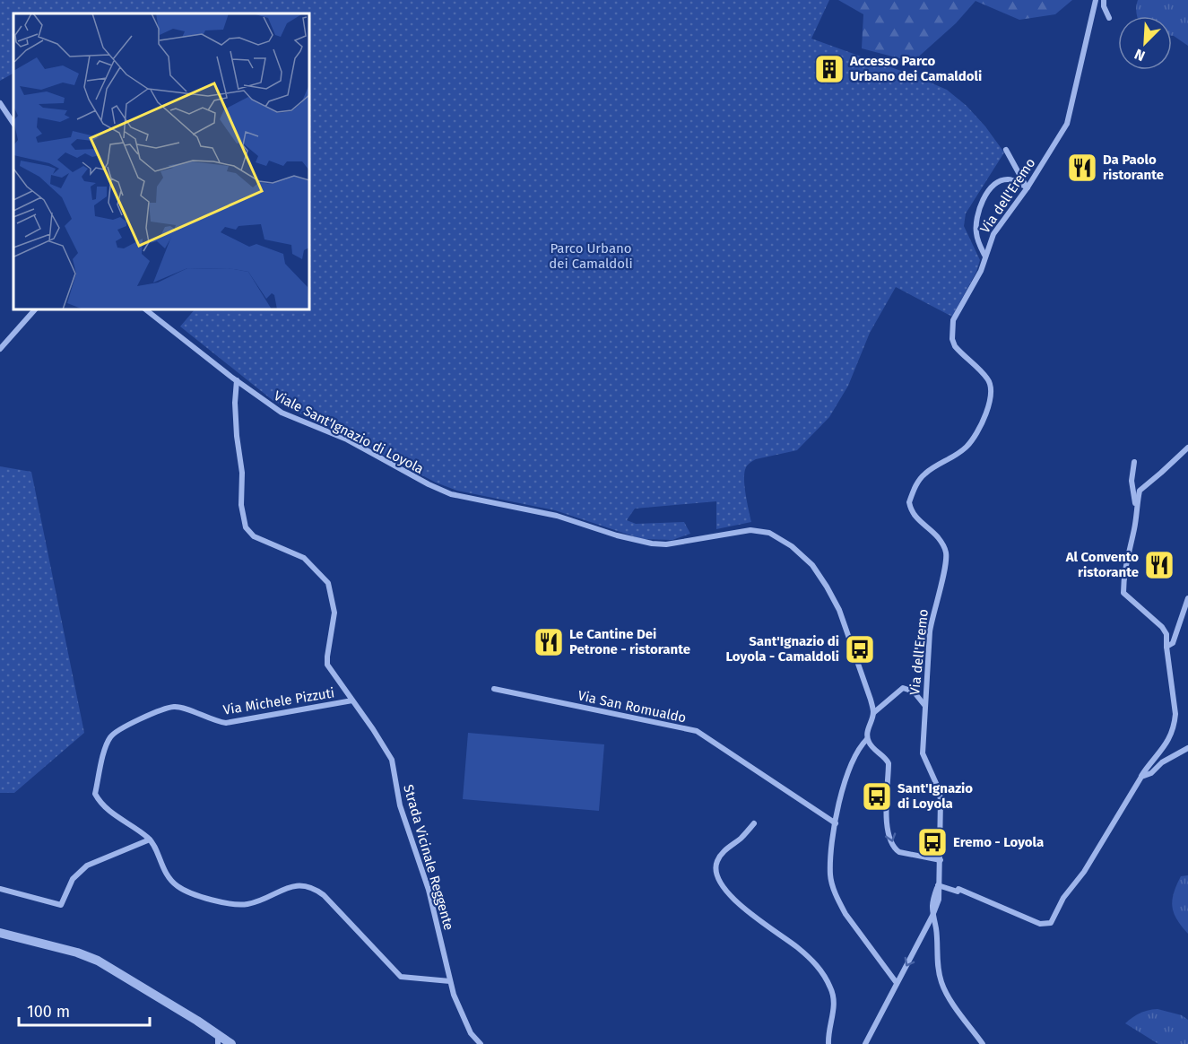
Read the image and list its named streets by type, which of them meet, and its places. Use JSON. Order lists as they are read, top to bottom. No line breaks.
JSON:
{"streets":{"street":["Via dell'Eremo","Viale Sant'Ignazio di Loyola","Via Michele Pizzuti","Via San Romualdo","Strada Vicinale Reggente"]},"crossings":[["Viale Sant'Ignazio di Loyola","Strada Vicinale Reggente"],["Via Michele Pizzuti","Strada Vicinale Reggente"]],"parks":["Parco Urbano dei Camaldoli"],"places":{"building":["Accesso Parco Urbano dei Camaldoli"],"restaurant":["Da Paolo ristorante","Al Convento ristorante","Le Cantine Dei Petrone - ristorante"],"bus stop":["Sant'Ignazio di Loyola - Camaldoli","Sant'Ignazio di Loyola","Eremo - Loyola"]},"scale_bar":"100 m","north":"bottom left"}
